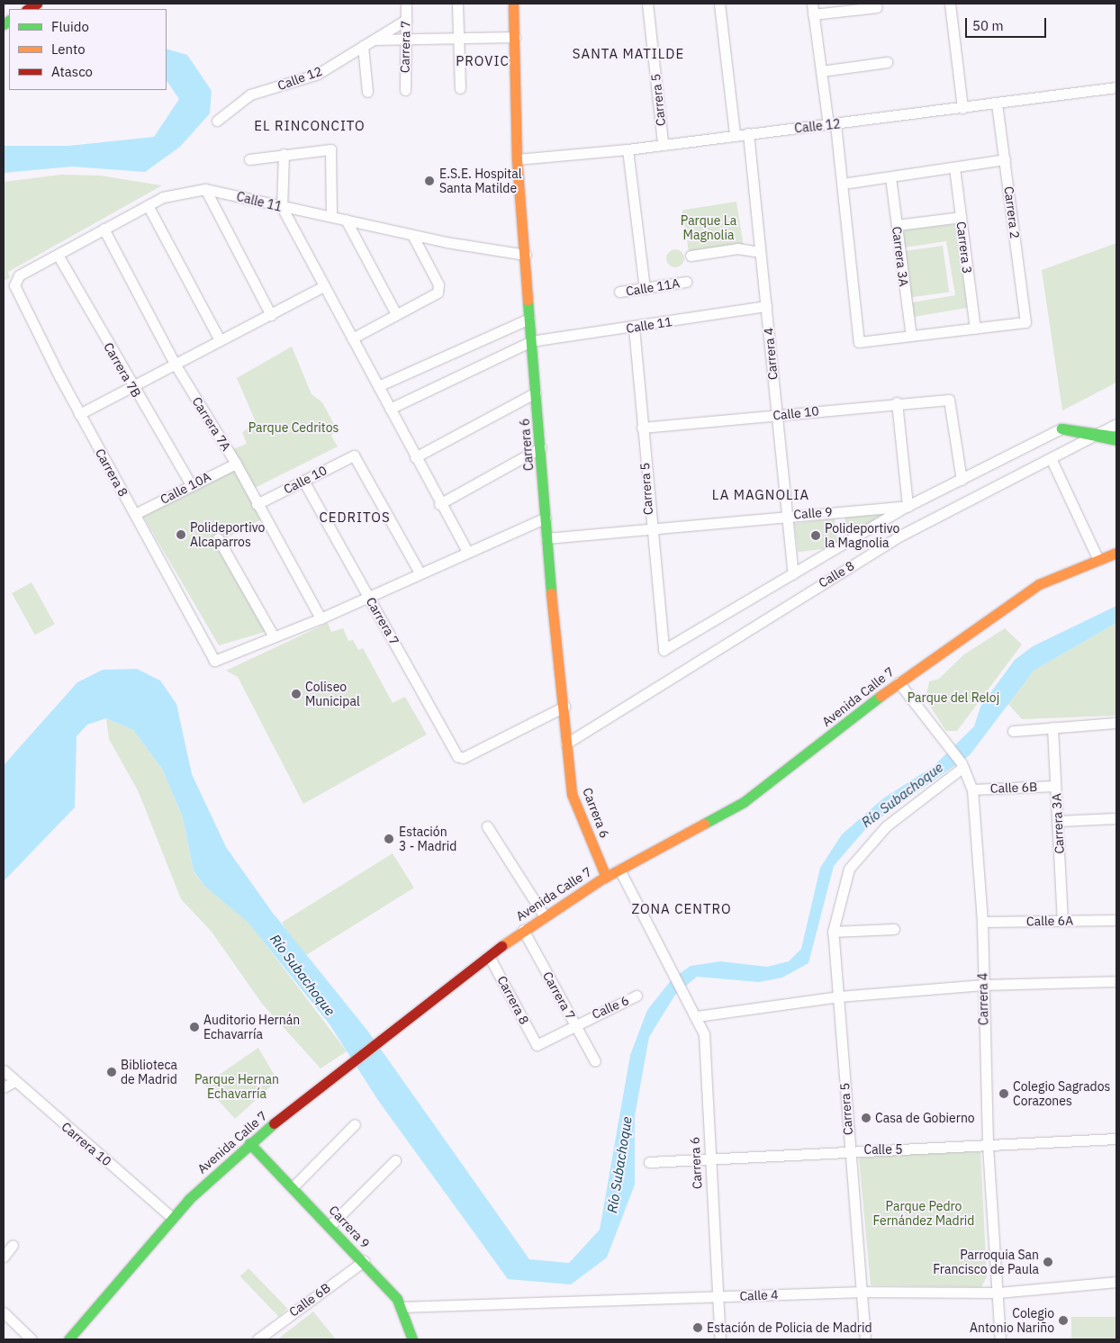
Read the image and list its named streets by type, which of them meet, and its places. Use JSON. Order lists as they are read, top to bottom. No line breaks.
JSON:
{"streets":{"main road":["Carrera 6","Avenida Calle 7","Carrera 9"],"street":["Carrera 7","Calle 12","Carrera 5","Calle 11","Carrera 2","Carrera 3","Carrera 3A","Calle 11A","Carrera 4","Carrera 7B","Calle 10","Carrera 7A","Carrera 8","Calle 10A","Calle 9","Calle 8","Calle 6B","Calle 6A","Calle 6","Carrera 10","Calle 5","Calle 4"]},"crossings":[["Carrera 7","Calle 12"],["Carrera 7","Calle 10"],["Carrera 7","Carrera 6"],["Carrera 7","Avenida Calle 7"],["Carrera 7","Calle 6"],["Calle 12","Carrera 5"],["Calle 12","Carrera 2"],["Calle 12","Carrera 4"],["Calle 12","Carrera 6"],["Carrera 5","Calle 11"],["Carrera 5","Carrera 4"],["Carrera 5","Calle 10"],["Carrera 5","Calle 9"],["Carrera 5","Calle 5"],["Carrera 5","Calle 4"],["Calle 11","Carrera 4"],["Calle 11","Carrera 7B"],["Calle 11","Carrera 7A"],["Calle 11","Carrera 6"],["Calle 11","Carrera 8"],["Carrera 2","Carrera 3"],["Carrera 3A","Calle 6B"],["Carrera 3A","Calle 6A"],["Carrera 4","Calle 10"],["Carrera 4","Calle 9"],["Carrera 4","Avenida Calle 7"],["Carrera 4","Calle 6B"],["Carrera 4","Calle 6A"],["Carrera 4","Calle 5"],["Carrera 4","Calle 4"],["Carrera 7B","Calle 10A"],["Calle 10","Carrera 7A"],["Calle 10","Calle 9"],["Carrera 7A","Calle 10A"],["Carrera 6","Calle 9"],["Carrera 6","Calle 8"],["Carrera 6","Avenida Calle 7"],["Carrera 6","Calle 5"],["Carrera 6","Calle 4"],["Carrera 8","Calle 10A"],["Carrera 8","Avenida Calle 7"],["Carrera 8","Calle 6"],["Avenida Calle 7","Carrera 10"],["Avenida Calle 7","Carrera 9"],["Calle 6B","Carrera 9"],["Carrera 9","Calle 4"]],"districts":["SANTA MATILDE","PROVIC","EL RINCONCITO","LA MAGNOLIA","CEDRITOS","ZONA CENTRO"],"water":["Río Subachoque"],"parks":["Parque La Magnolia","Parque Cedritos","Parque del Reloj","Parque Hernan Echavarría","Parque Pedro Fernández Madrid"],"places":["E.S.E. Hospital Santa Matilde","Polideportivo Alcaparros","Polideportivo la Magnolia","Coliseo Municipal","Estación 3 - Madrid","Auditorio Hernán Echavarría","Biblioteca de Madrid","Colegio Sagrados Corazones","Casa de Gobierno","Parroquia San Francisco de Paula","Colegio Antonio Nariño","Estación de Policia de Madrid"],"legend":["Fluido","Lento","Atasco"],"scale_bar":"50 m"}
